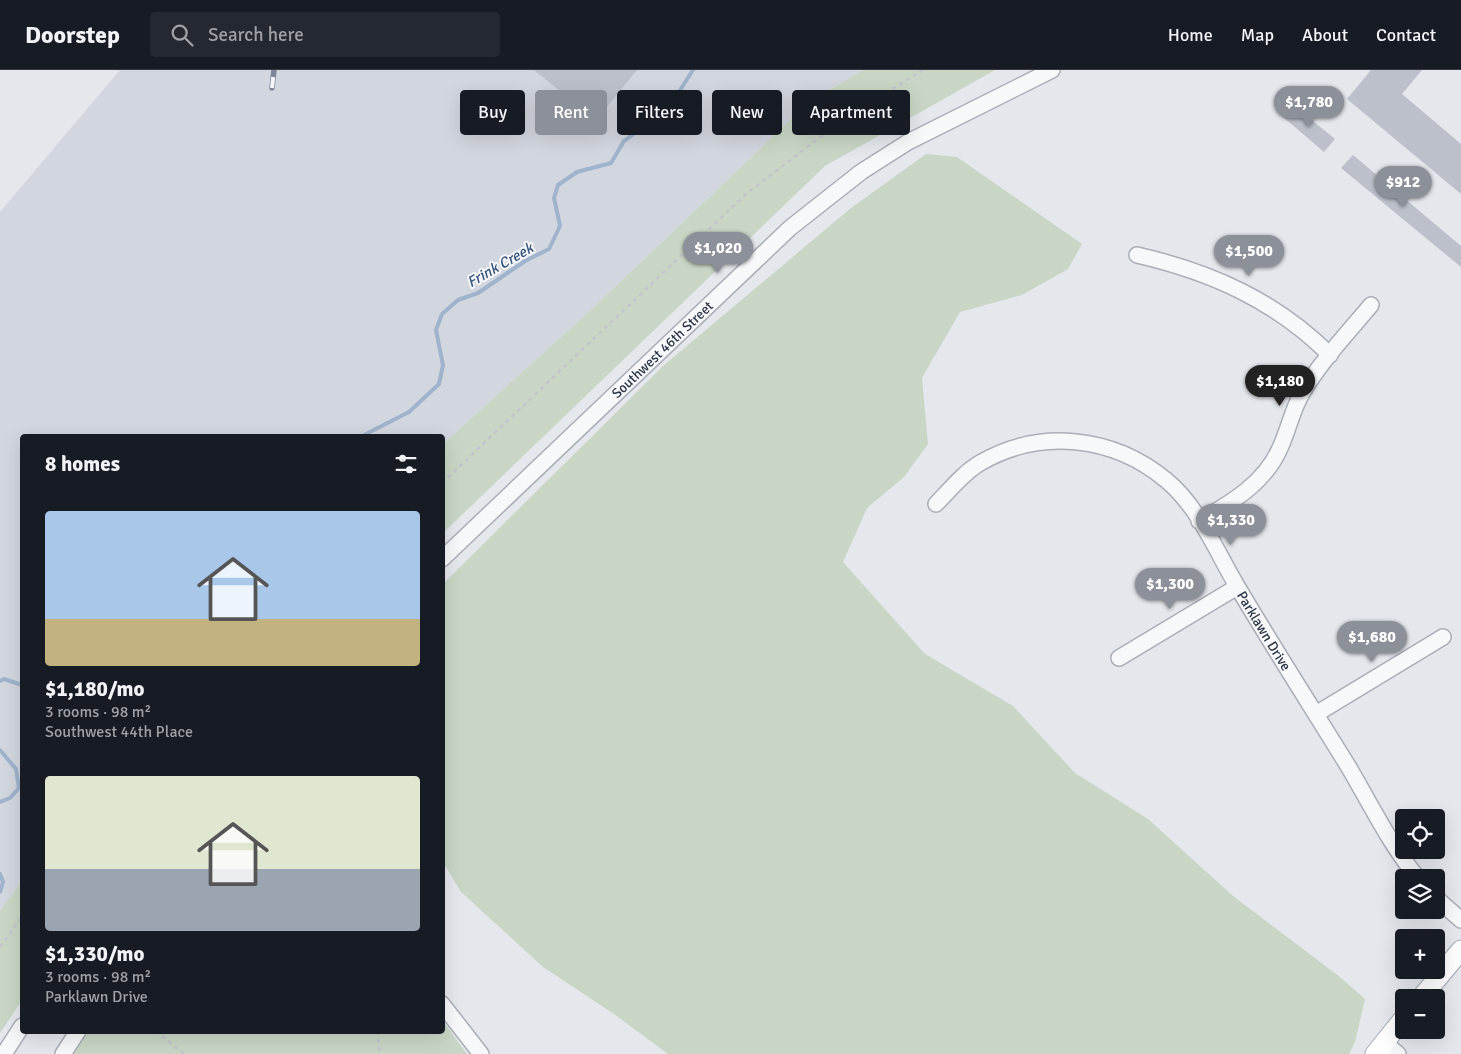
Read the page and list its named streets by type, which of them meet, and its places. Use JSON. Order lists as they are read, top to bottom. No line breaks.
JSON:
{"streets":{"street":["Southwest 46th Street","Parklawn Drive"]},"water":["Frink Creek"],"page":{"header":"Doorstep","search":"Search here","nav":["Home","Map","About","Contact"],"price":["$1,780","$912","$1,020","$1,500","$1,180","$1,330","$1,300","$1,680"],"chip":["Buy","Rent","Filters","New","Apartment"],"heading":"8 homes","list":[{"name":"$1,180/mo","note":"3 rooms · 98 m² · Southwest 44th Place"},{"name":"$1,330/mo","note":"3 rooms · 98 m² · Parklawn Drive"}],"map_buttons":["+","−"]}}
